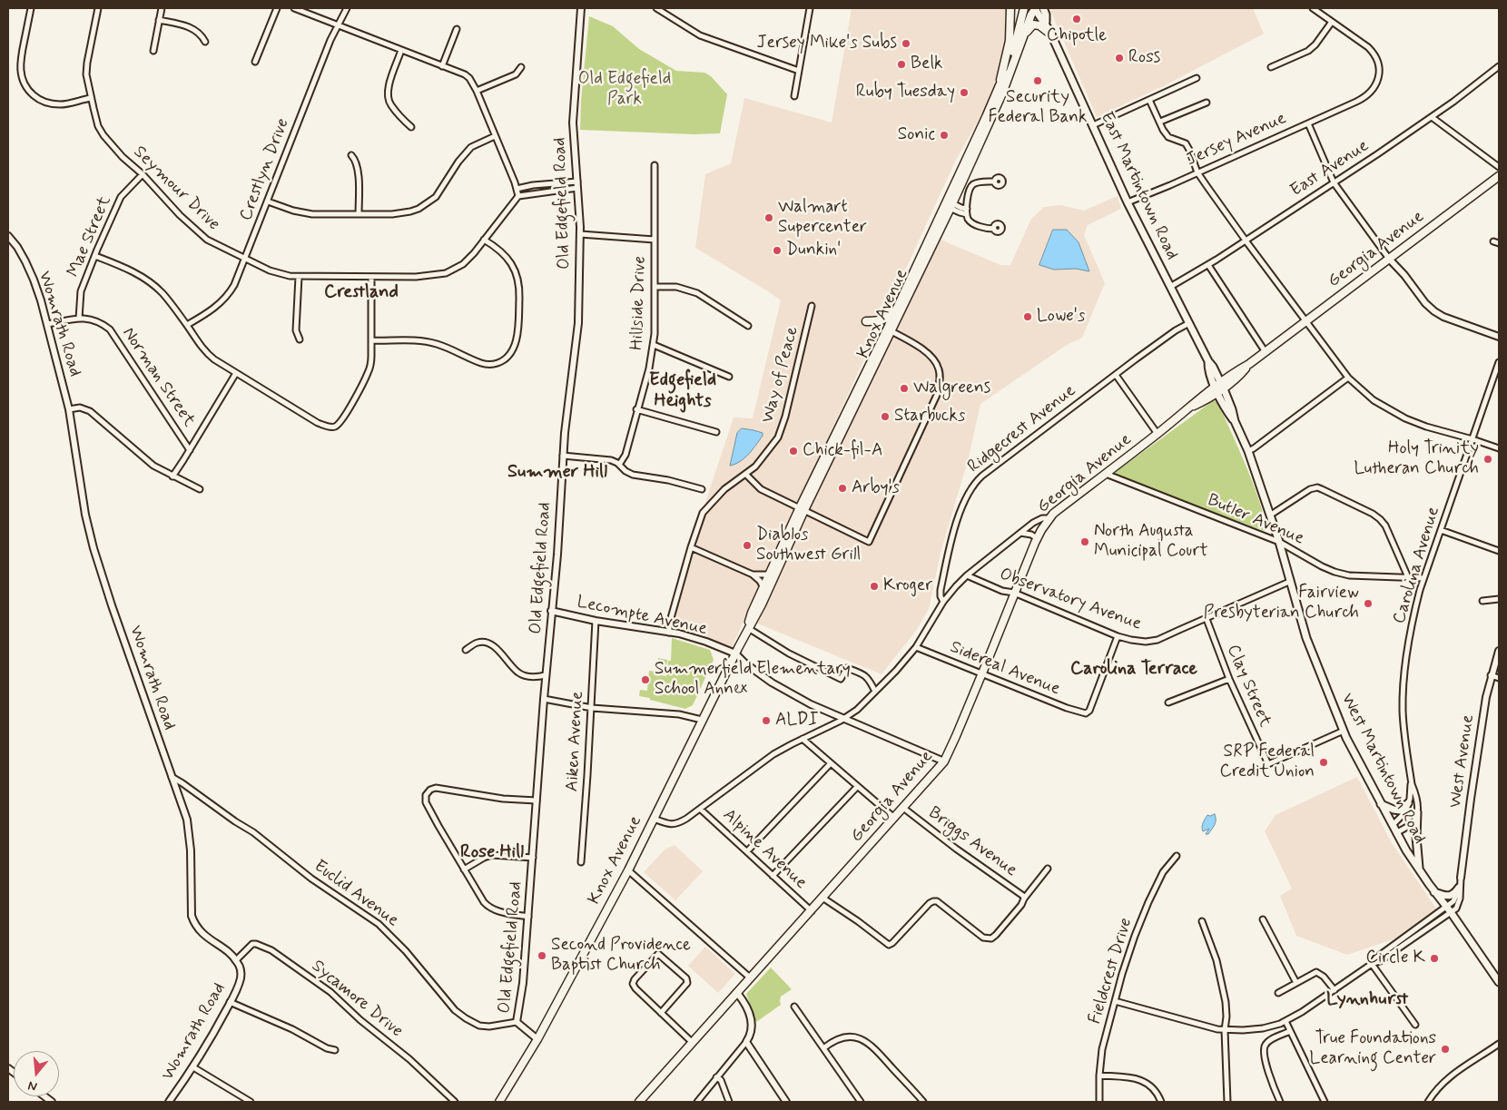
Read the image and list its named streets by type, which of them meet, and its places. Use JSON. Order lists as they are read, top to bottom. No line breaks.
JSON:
{"streets":{"main road":["East Martintown Road","Georgia Avenue","Knox Avenue","West Martintown Road"],"street":["Jersey Avenue","East Avenue","Crestlyn Drive","Seymour Drive","Old Edgefield Road","Mae Street","Hillside Drive","Womrath Road","Way of Peace","Norman Street","Ridgecrest Avenue","Butler Avenue","Carolina Avenue","Observatory Avenue","Lecompte Avenue","Sidereal Avenue","Clay Street","Aiken Avenue","West Avenue","Briggs Avenue","Alpine Avenue","Euclid Avenue","Fieldcrest Drive","Sycamore Drive"]},"crossings":[["Jersey Avenue","East Martintown Road"],["East Avenue","East Martintown Road"],["Crestlyn Drive","Seymour Drive"],["East Martintown Road","Georgia Avenue"],["East Martintown Road","Knox Avenue"],["East Martintown Road","Ridgecrest Avenue"],["East Martintown Road","West Martintown Road"],["Seymour Drive","Mae Street"],["Old Edgefield Road","Knox Avenue"],["Old Edgefield Road","Lecompte Avenue"],["Old Edgefield Road","Euclid Avenue"],["Mae Street","Norman Street"],["Georgia Avenue","Butler Avenue"],["Georgia Avenue","Observatory Avenue"],["Georgia Avenue","Lecompte Avenue"],["Georgia Avenue","Sidereal Avenue"],["Georgia Avenue","West Martintown Road"],["Georgia Avenue","Briggs Avenue"],["Georgia Avenue","Alpine Avenue"],["Knox Avenue","Lecompte Avenue"],["Womrath Road","Norman Street"],["Womrath Road","Euclid Avenue"],["Womrath Road","Sycamore Drive"],["Way of Peace","Lecompte Avenue"],["Butler Avenue","Carolina Avenue"],["Butler Avenue","West Martintown Road"],["Carolina Avenue","West Martintown Road"],["Observatory Avenue","Sidereal Avenue"],["Observatory Avenue","Clay Street"],["Observatory Avenue","West Martintown Road"],["Lecompte Avenue","Aiken Avenue"],["Clay Street","West Martintown Road"],["West Avenue","West Martintown Road"]],"districts":["Crestland","Edgefield Heights","Summer Hill","Carolina Terrace","Rose Hill","Lynnhurst"],"parks":["Old Edgefield Park"],"places":["Chipotle","Jersey Mike's Subs","Ross","Belk","Security Federal Bank","Ruby Tuesday","Sonic","Walmart Supercenter","Dunkin'","Lowe's","Walgreens","Starbucks","Chick-fil-A","Holy Trinity Lutheran Church","Arby's","North Augusta Municipal Court","Diablos Southwest Grill","Kroger","Fairview Presbyterian Church","Summerfield Elementary School Annex","ALDI","SRP Federal Credit Union","Second Providence Baptist Church","Circle K","True Foundations Learning Center"],"north":"bottom"}
